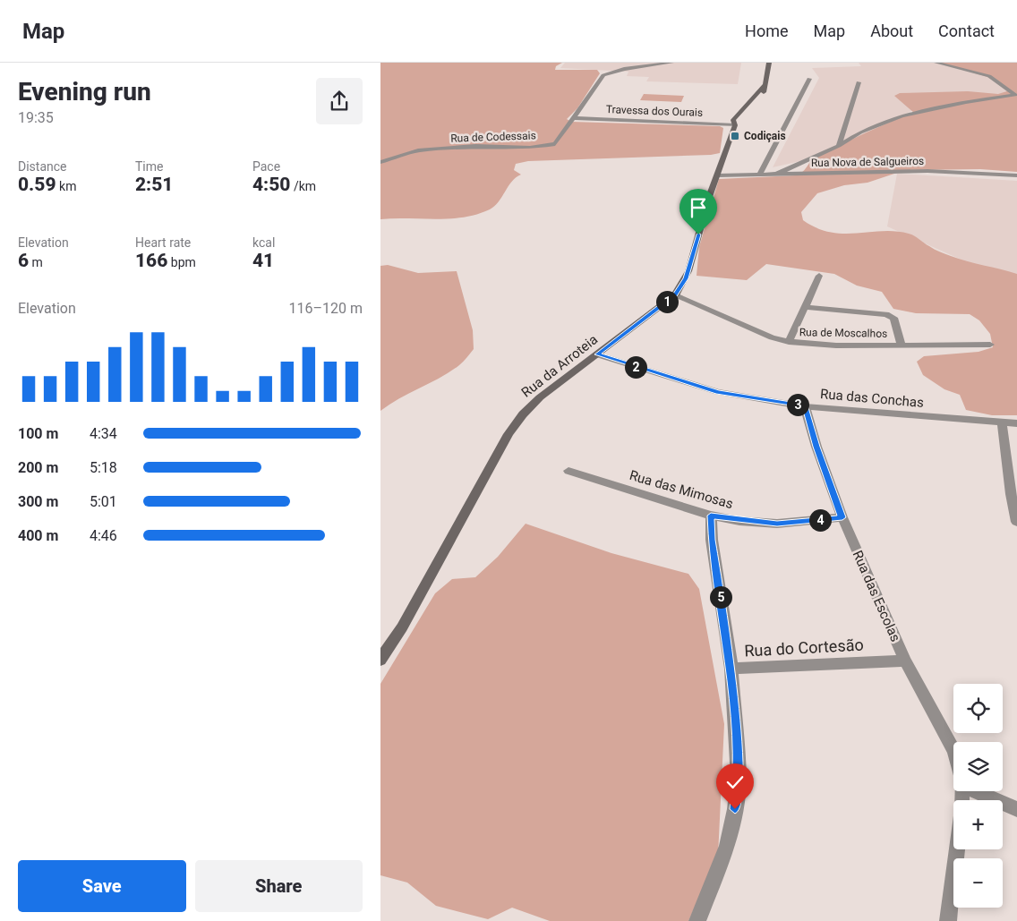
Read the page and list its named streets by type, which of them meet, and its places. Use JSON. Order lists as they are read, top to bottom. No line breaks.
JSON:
{"streets":{"main road":["Rua da Arroteia"],"street":["Travessa dos Ourais","Rua de Codessais","Rua Nova de Salgueiros","Rua de Moscalhos","Rua das Conchas","Rua das Mimosas","Rua das Escolas","Rua do Cortesão"]},"crossings":[["Travessa dos Ourais","Rua de Codessais"],["Travessa dos Ourais","Rua da Arroteia"],["Rua Nova de Salgueiros","Rua da Arroteia"],["Rua de Moscalhos","Rua da Arroteia"],["Rua da Arroteia","Rua das Conchas"],["Rua das Conchas","Rua das Escolas"],["Rua das Mimosas","Rua das Escolas"],["Rua das Escolas","Rua do Cortesão"]],"places":{"transit":["Codiçais"]},"page":{"header":"Map","nav":["Home","Map","About","Contact"],"heading":["Evening run","19:35"],"stats":[["Distance","0.59 km"],["Time","2:51"],["Pace","4:50 /km"],["Elevation","6 m"],["Heart rate","166 bpm"],["kcal","41"]],"chart":["Elevation","116–120 m"],"pins":["1","2","3","4","5"],"list":[{"name":"100 m","note":"4:34"},{"name":"200 m","note":"5:18"},{"name":"300 m","note":"5:01"},{"name":"400 m","note":"4:46"}],"map_buttons":["+","−"],"buttons":["Save","Share"]}}
